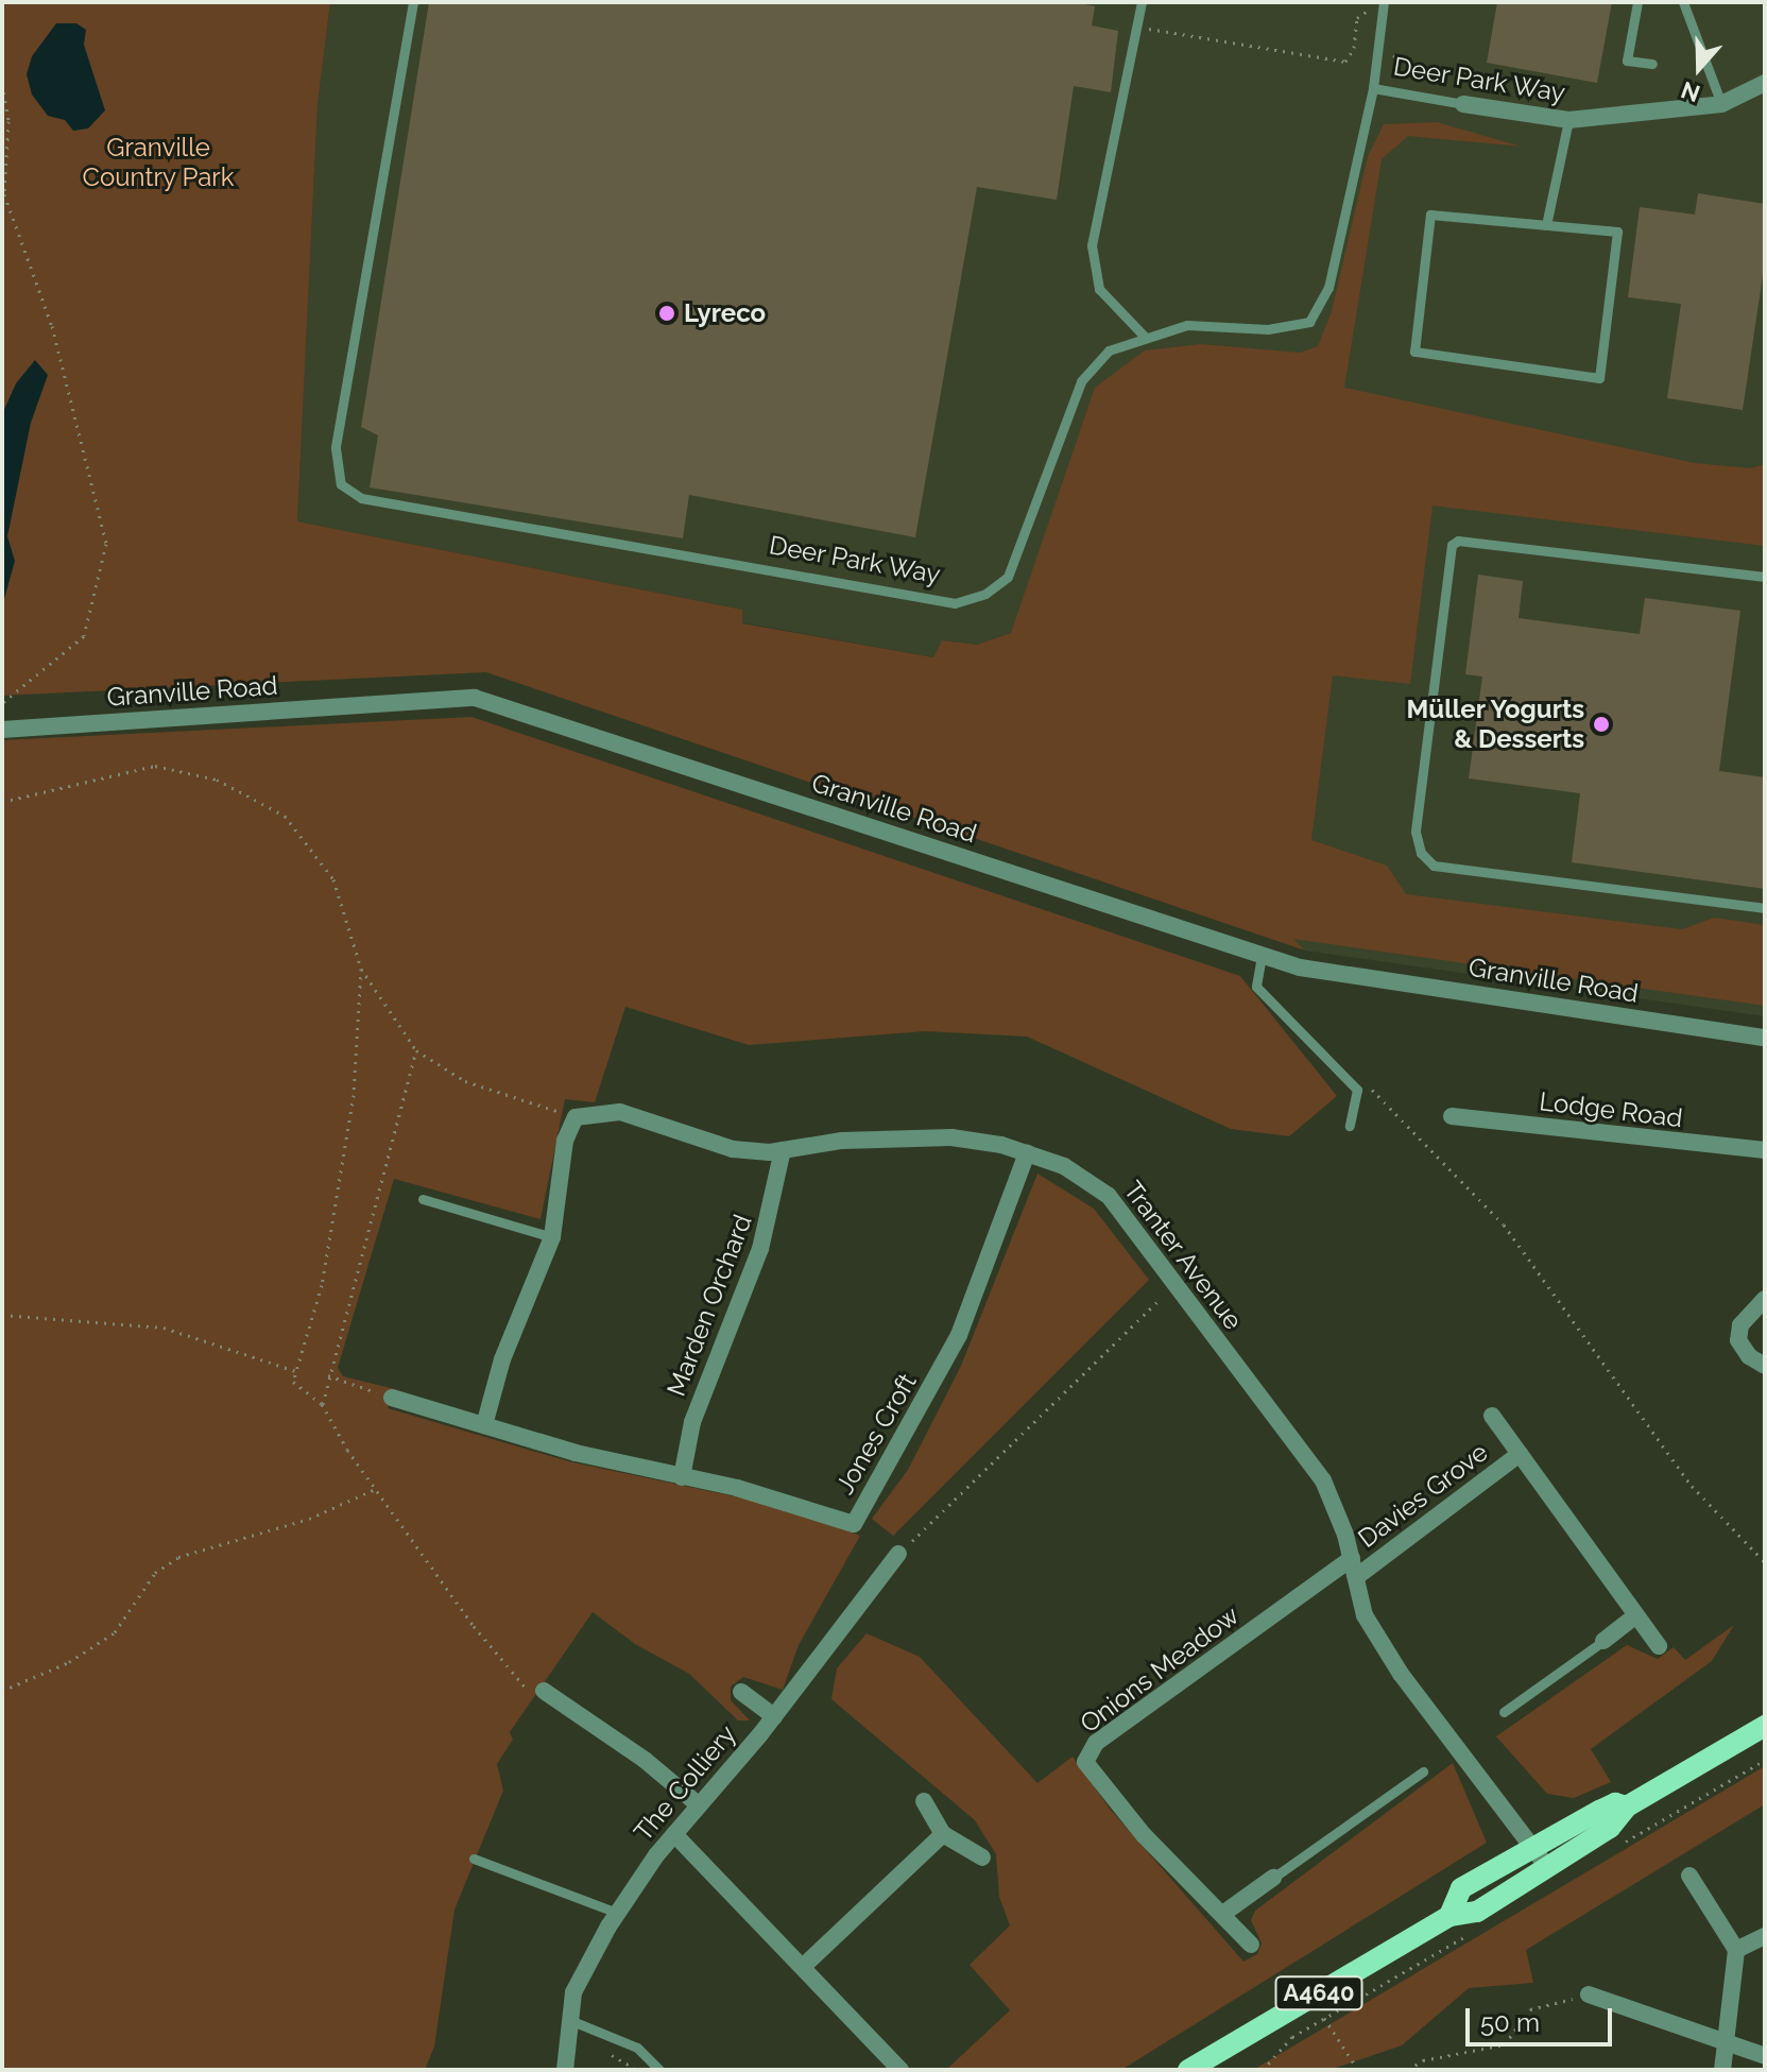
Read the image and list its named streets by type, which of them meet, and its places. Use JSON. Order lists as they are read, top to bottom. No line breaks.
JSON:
{"streets":{"main road":["A4640"],"street":["Deer Park Way","Granville Road","Lodge Road","Tranter Avenue","Marden Orchard","Jones Croft","Davies Grove","Onions Meadow","The Colliery"]},"crossings":[["Tranter Avenue","Marden Orchard"],["Tranter Avenue","Jones Croft"],["Tranter Avenue","Davies Grove"],["Tranter Avenue","Onions Meadow"],["Tranter Avenue","A4640"],["Marden Orchard","Jones Croft"]],"parks":["Granville Country Park"],"places":["Lyreco","Müller Yogurts & Desserts"],"scale_bar":"50 m","north":"bottom"}
